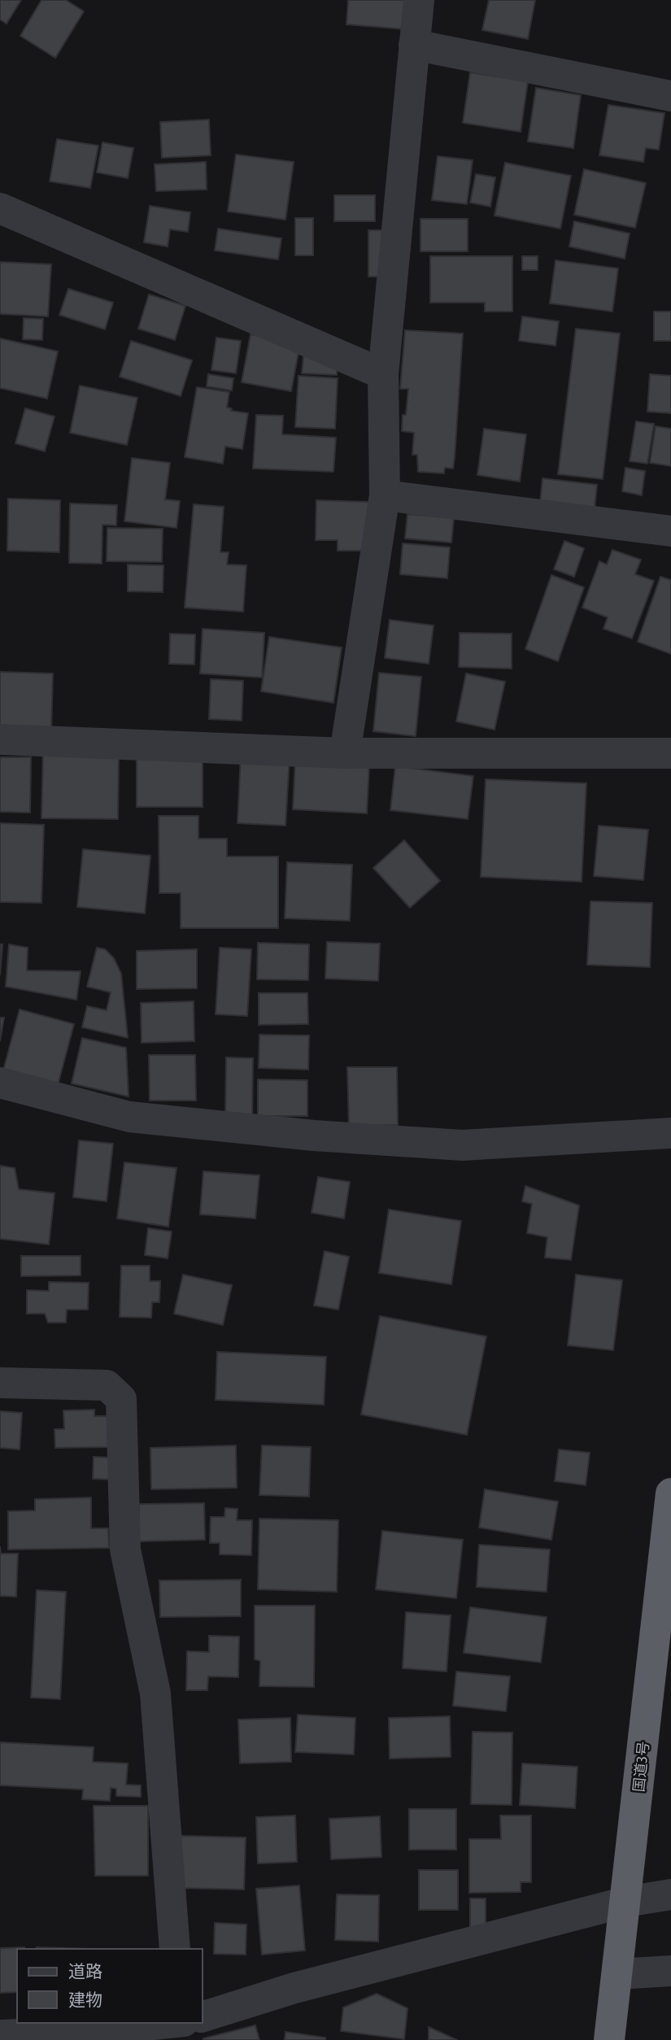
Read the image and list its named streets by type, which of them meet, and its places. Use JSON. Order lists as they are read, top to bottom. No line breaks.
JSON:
{"streets":{"highway":["国道3号"]},"legend":["道路","建物"]}
